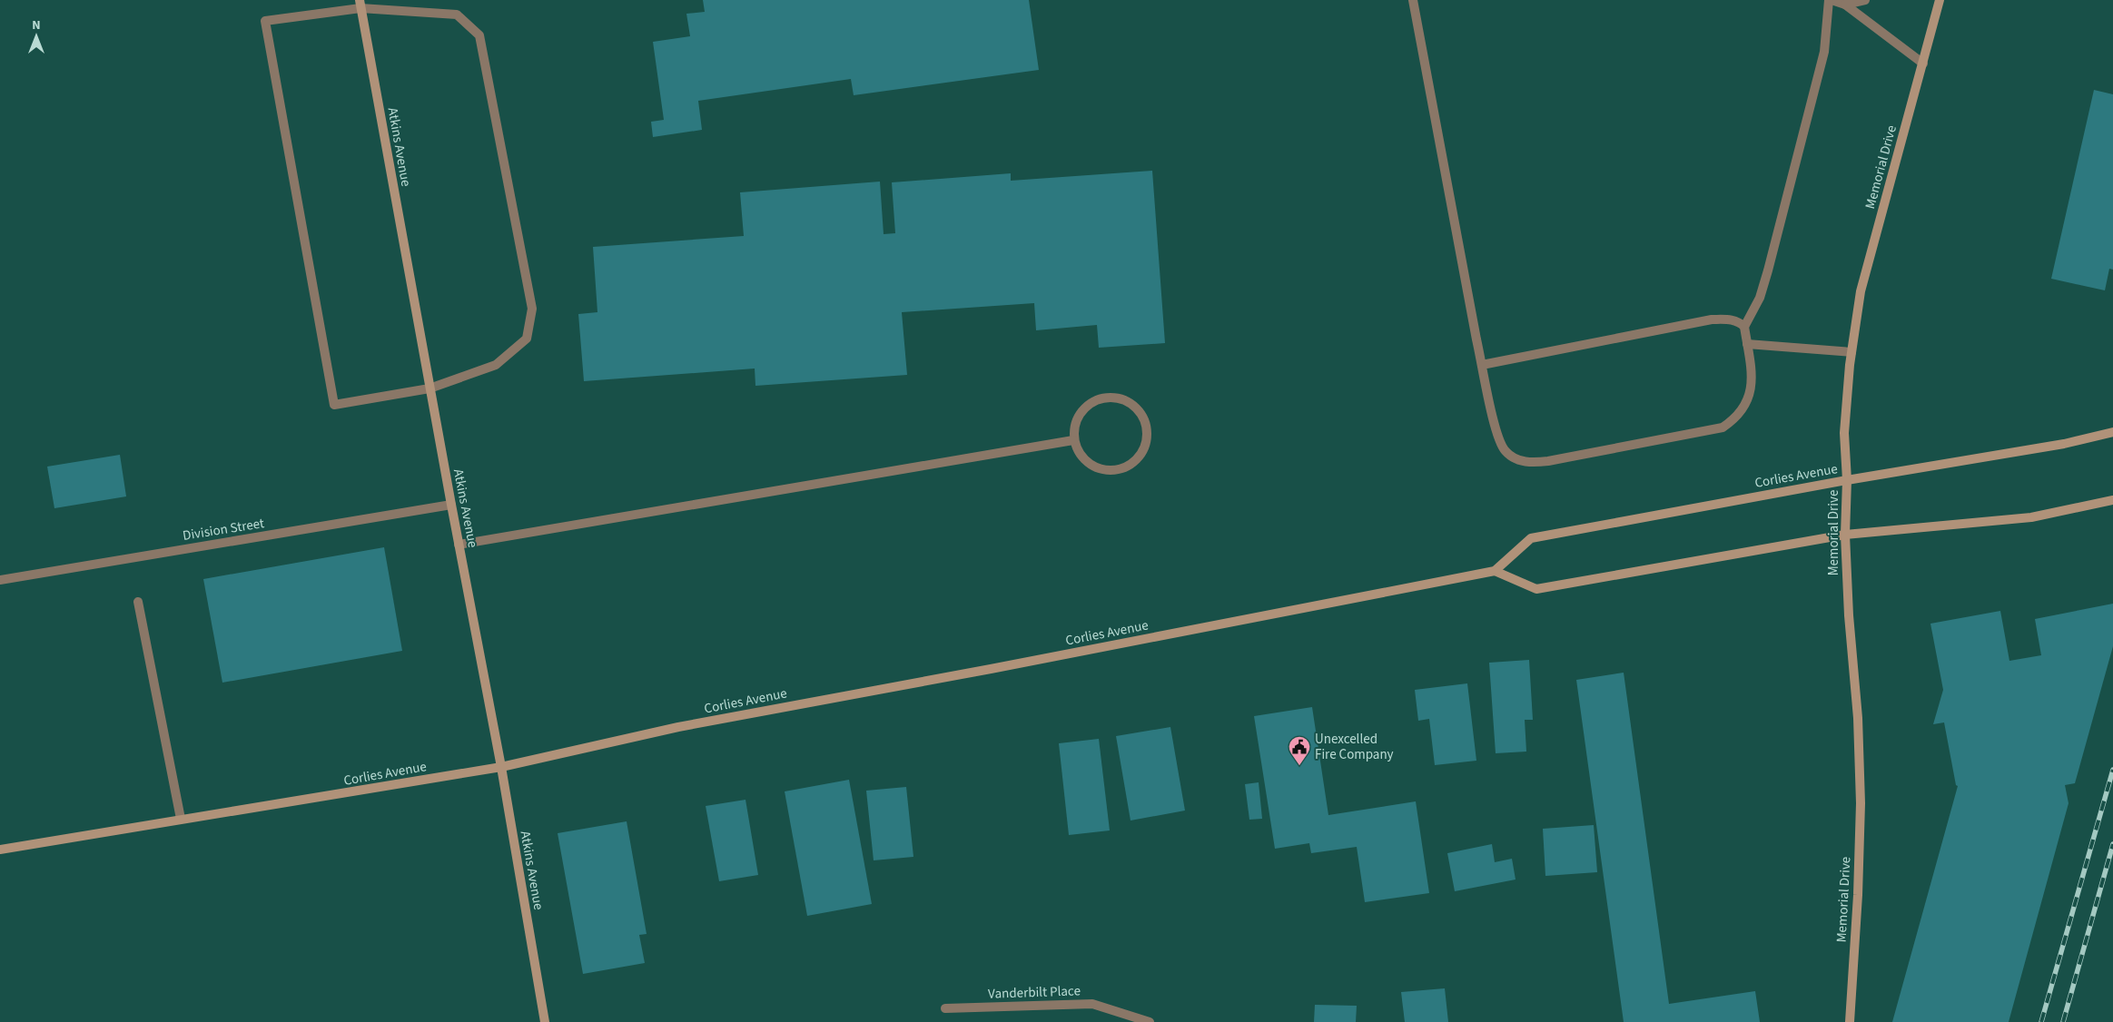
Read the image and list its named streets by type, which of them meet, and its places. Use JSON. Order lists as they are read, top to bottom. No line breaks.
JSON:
{"streets":{"main road":["Atkins Avenue","Memorial Drive","Corlies Avenue"],"street":["Division Street","Vanderbilt Place"]},"crossings":[["Atkins Avenue","Corlies Avenue"],["Atkins Avenue","Division Street"],["Memorial Drive","Corlies Avenue"]],"places":{"public building":["Unexcelled Fire Company"]},"north":"top"}
